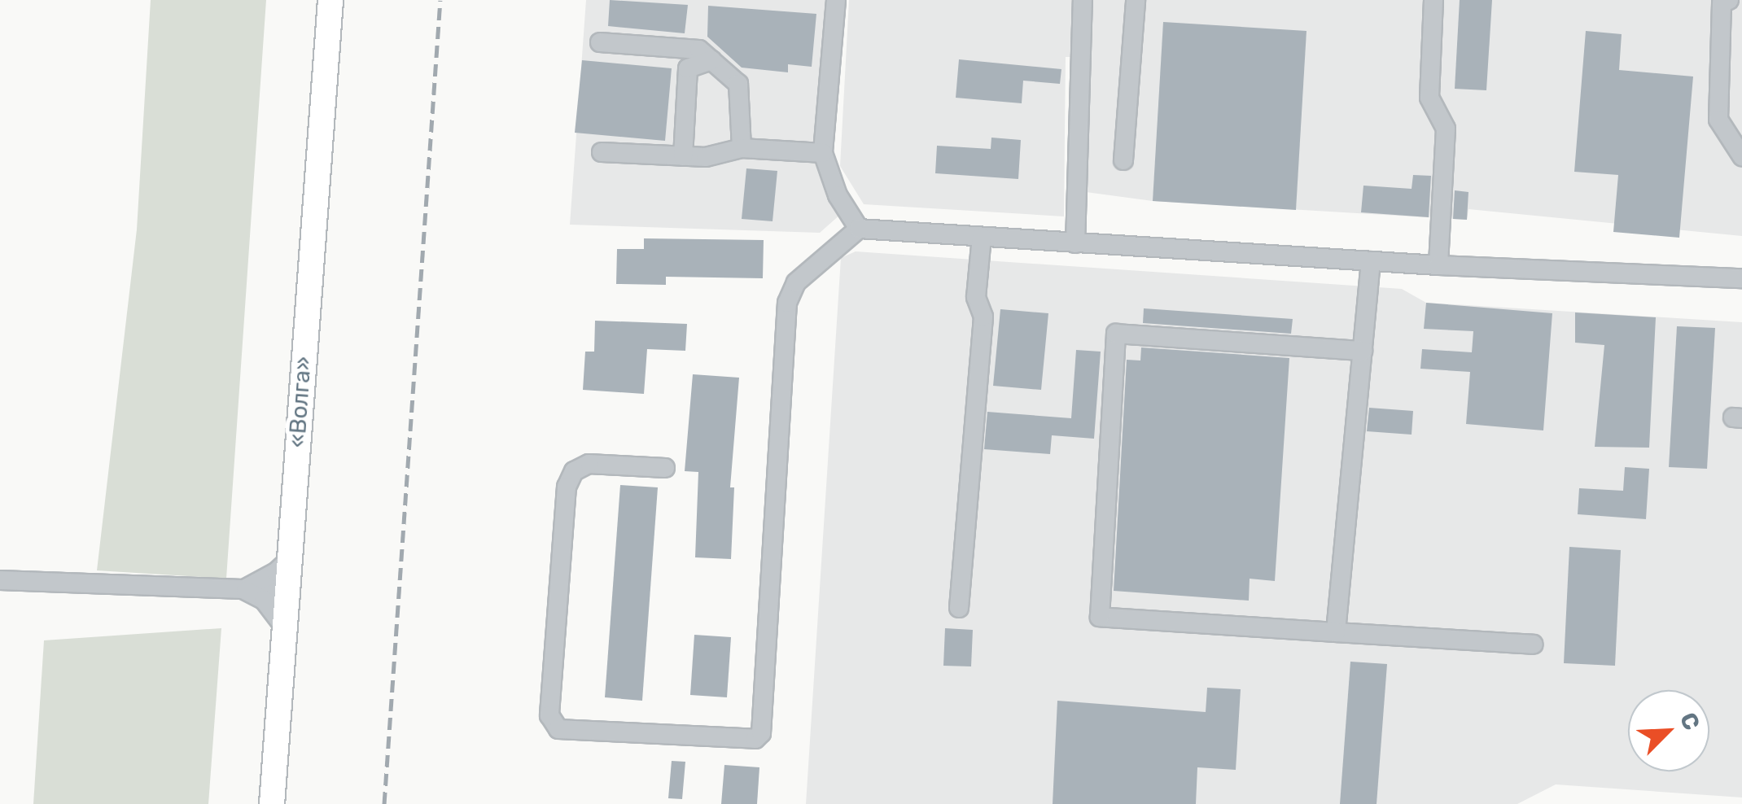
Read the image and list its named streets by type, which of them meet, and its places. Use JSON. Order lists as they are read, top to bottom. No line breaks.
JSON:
{"streets":{"highway":["«Волга»"]},"north":"top right"}
